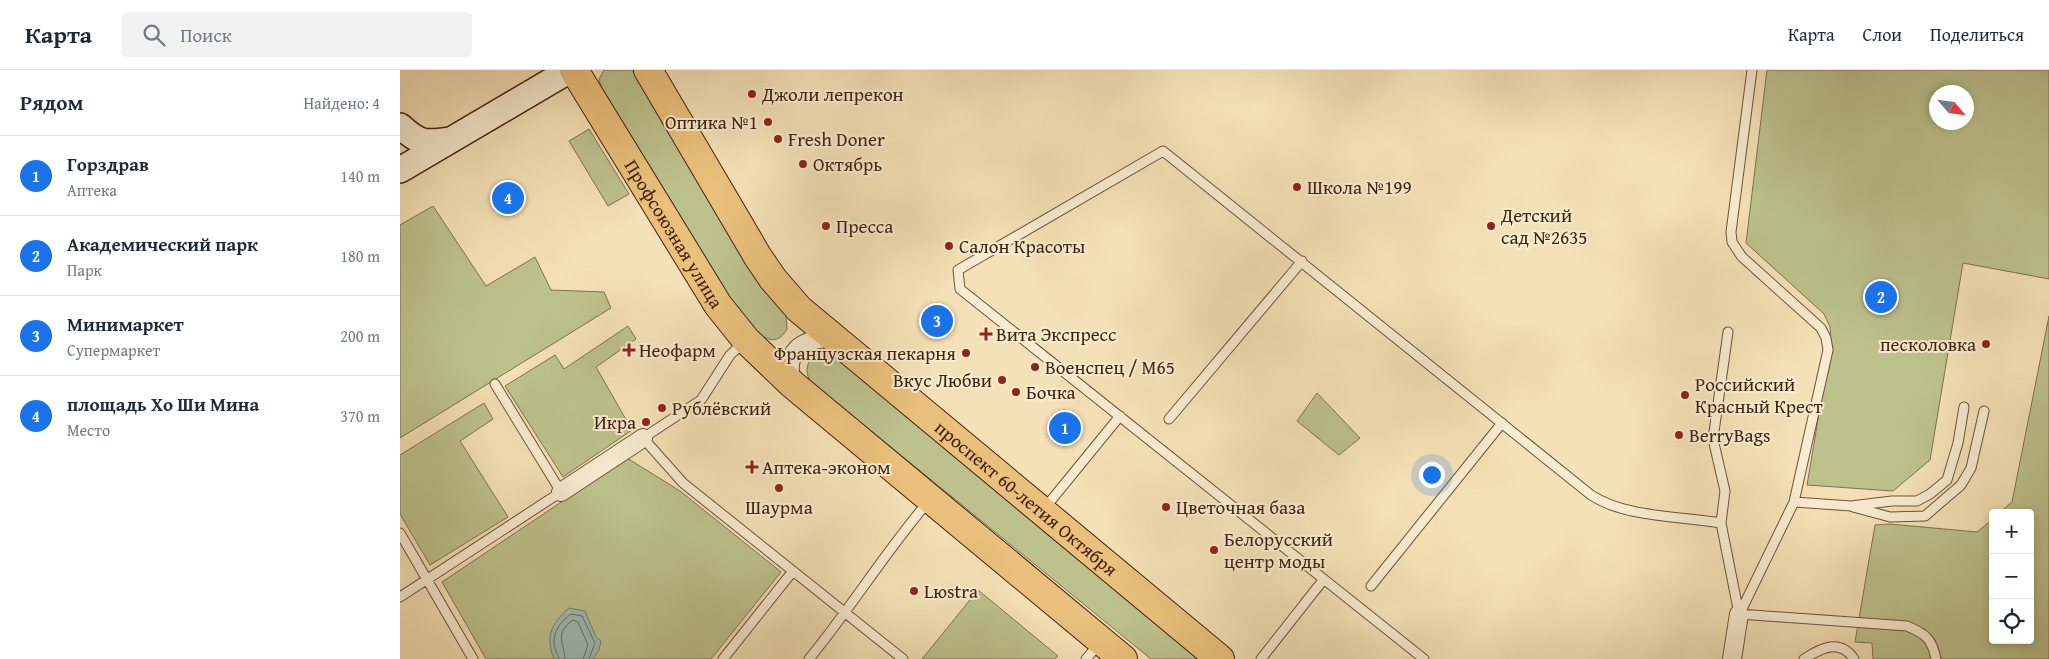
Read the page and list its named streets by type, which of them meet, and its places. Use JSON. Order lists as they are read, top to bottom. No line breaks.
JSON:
{"streets":{"main road":["Профсоюзная улица","проспект 60-летия Октября"]},"places":{"other":["Джоли лепрекон","Оптика №1","Fresh Doner","Октябрь","Школа №199","Пресса","Детский сад №2635","Салон Красоты","песколовка","Французская пекарня","Военспец / М65","Вкус Любви","Бочка","Российский Красный Крест","Рублёвский","Икра","BerryBags","Шаурма","Цветочная база","Белорусский центр моды","Lюstra"],"health":["Вита Экспресс","Неофарм","Аптека-эконом"]},"north":"bottom right","page":{"header":"Карта","search":"Поиск","nav":["Карта","Слои","Поделиться"],"heading":["Рядом","Найдено: 4"],"list":[{"mark":"1","name":"Горздрав","note":"Аптека","value":"140 m"},{"mark":"2","name":"Академический парк","note":"Парк","value":"180 m"},{"mark":"3","name":"Минимаркет","note":"Супермаркет","value":"200 m"},{"mark":"4","name":"площадь Хо Ши Мина","note":"Место","value":"370 m"}],"pins":["4","2","3","1"],"map_buttons":["+","−"]}}
